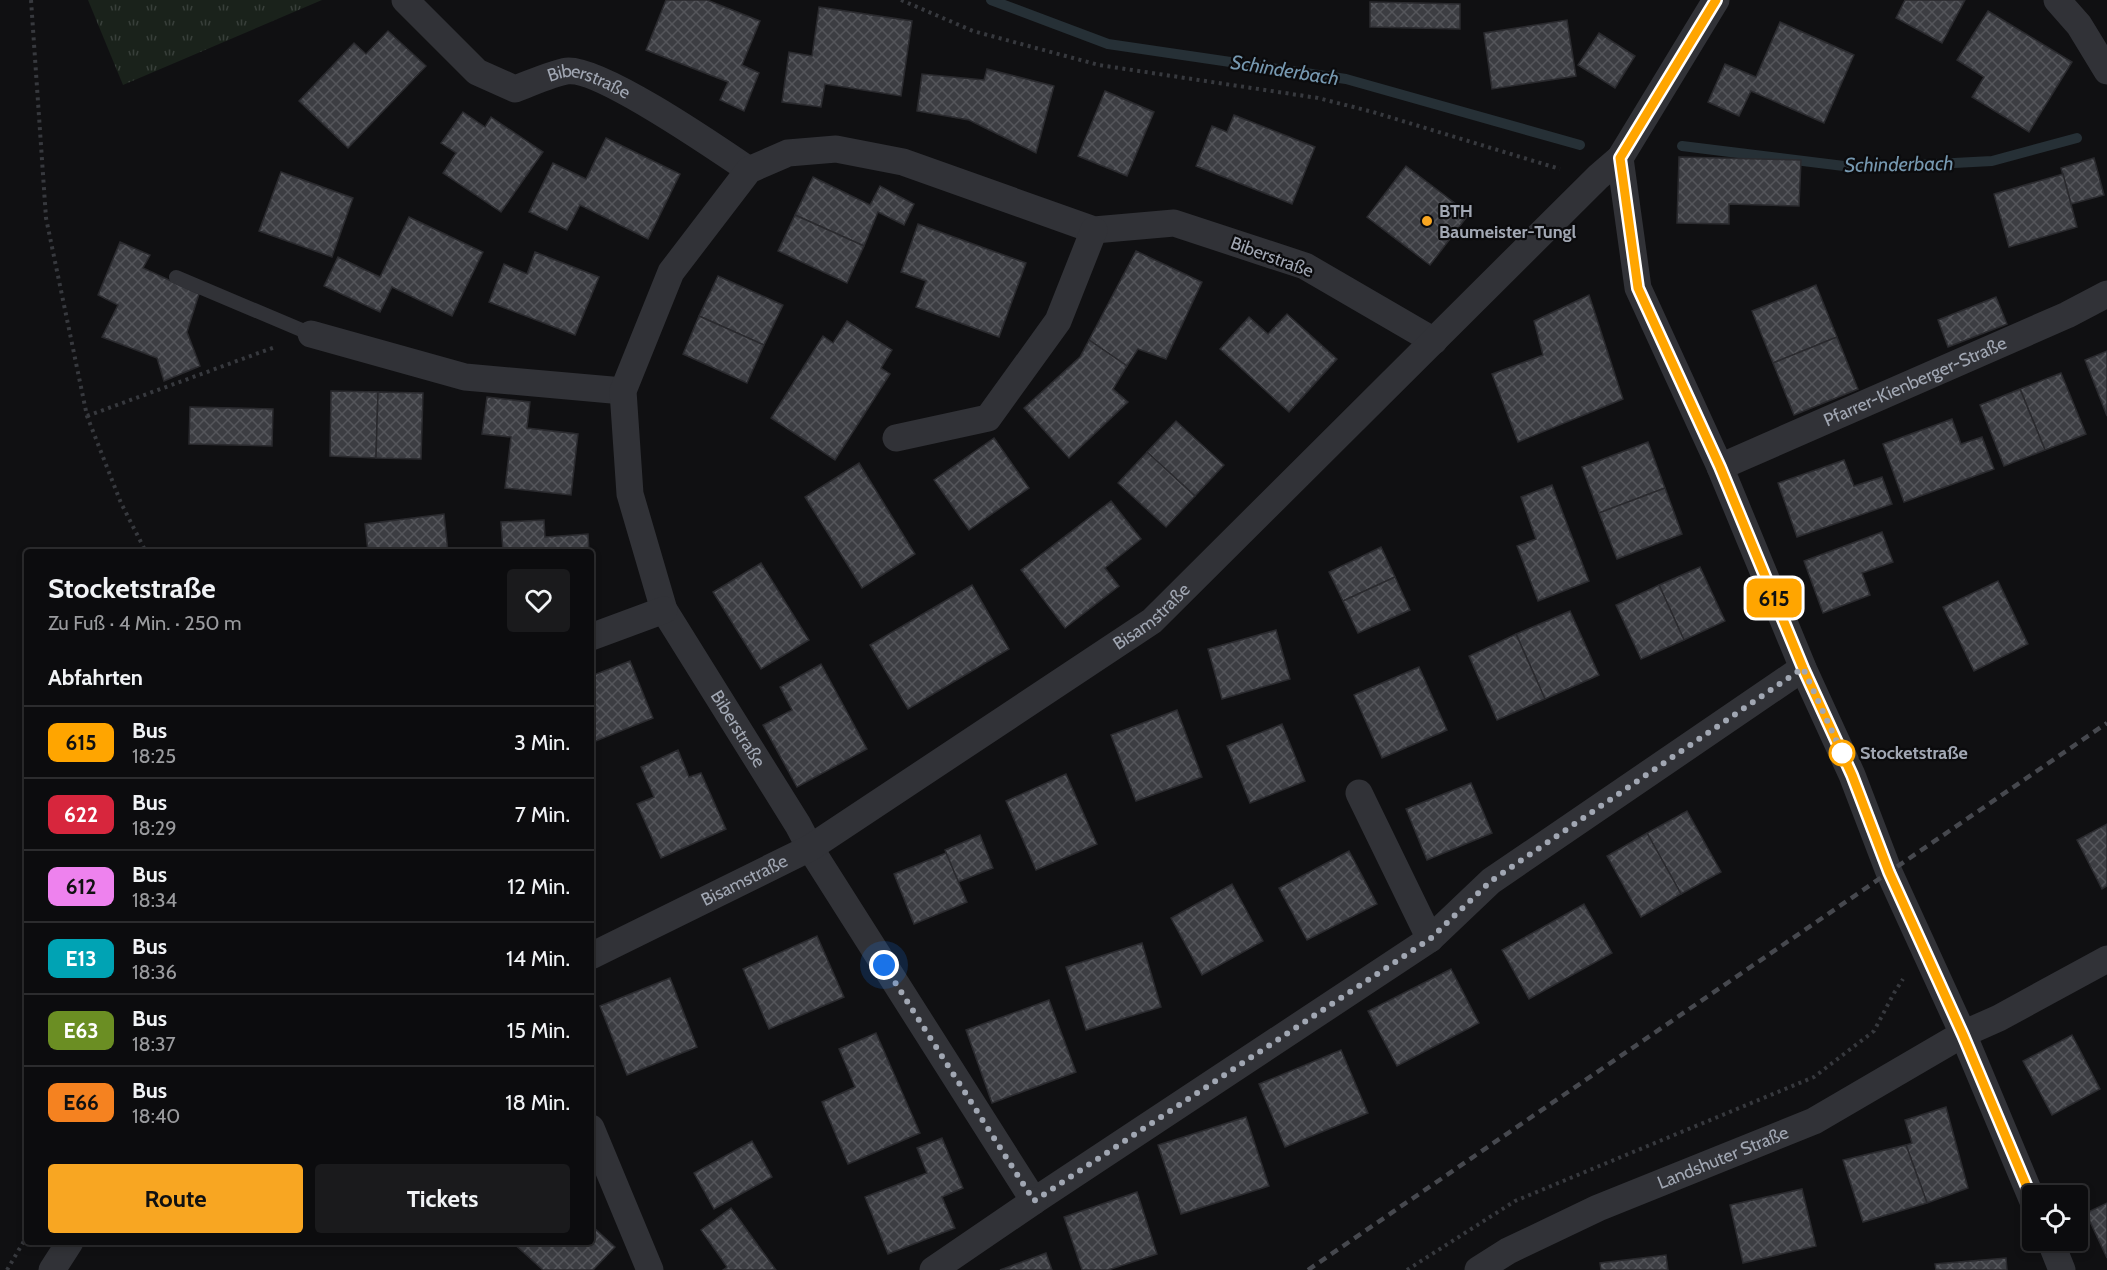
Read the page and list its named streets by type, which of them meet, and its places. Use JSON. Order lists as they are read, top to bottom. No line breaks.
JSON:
{"streets":{"street":["Biberstraße","Pfarrer-Kienberger-Straße","Bisamstraße","Landshuter Straße"]},"crossings":[["Biberstraße","Bisamstraße"]],"water":["Schinderbach"],"places":["BTH Baumeister-Tungl","Stocketstraße"],"lines":["bus line 615"],"page":{"on_map":"615","heading":[["Stocketstraße","Zu Fuß · 4 Min. · 250 m"],"Abfahrten"],"list":[{"mark":"615","name":"Bus","note":"18:25","value":"3 Min."},{"mark":"622","name":"Bus","note":"18:29","value":"7 Min."},{"mark":"612","name":"Bus","note":"18:34","value":"12 Min."},{"mark":"E13","name":"Bus","note":"18:36","value":"14 Min."},{"mark":"E63","name":"Bus","note":"18:37","value":"15 Min."},{"mark":"E66","name":"Bus","note":"18:40","value":"18 Min."}],"buttons":["Route","Tickets"]}}
